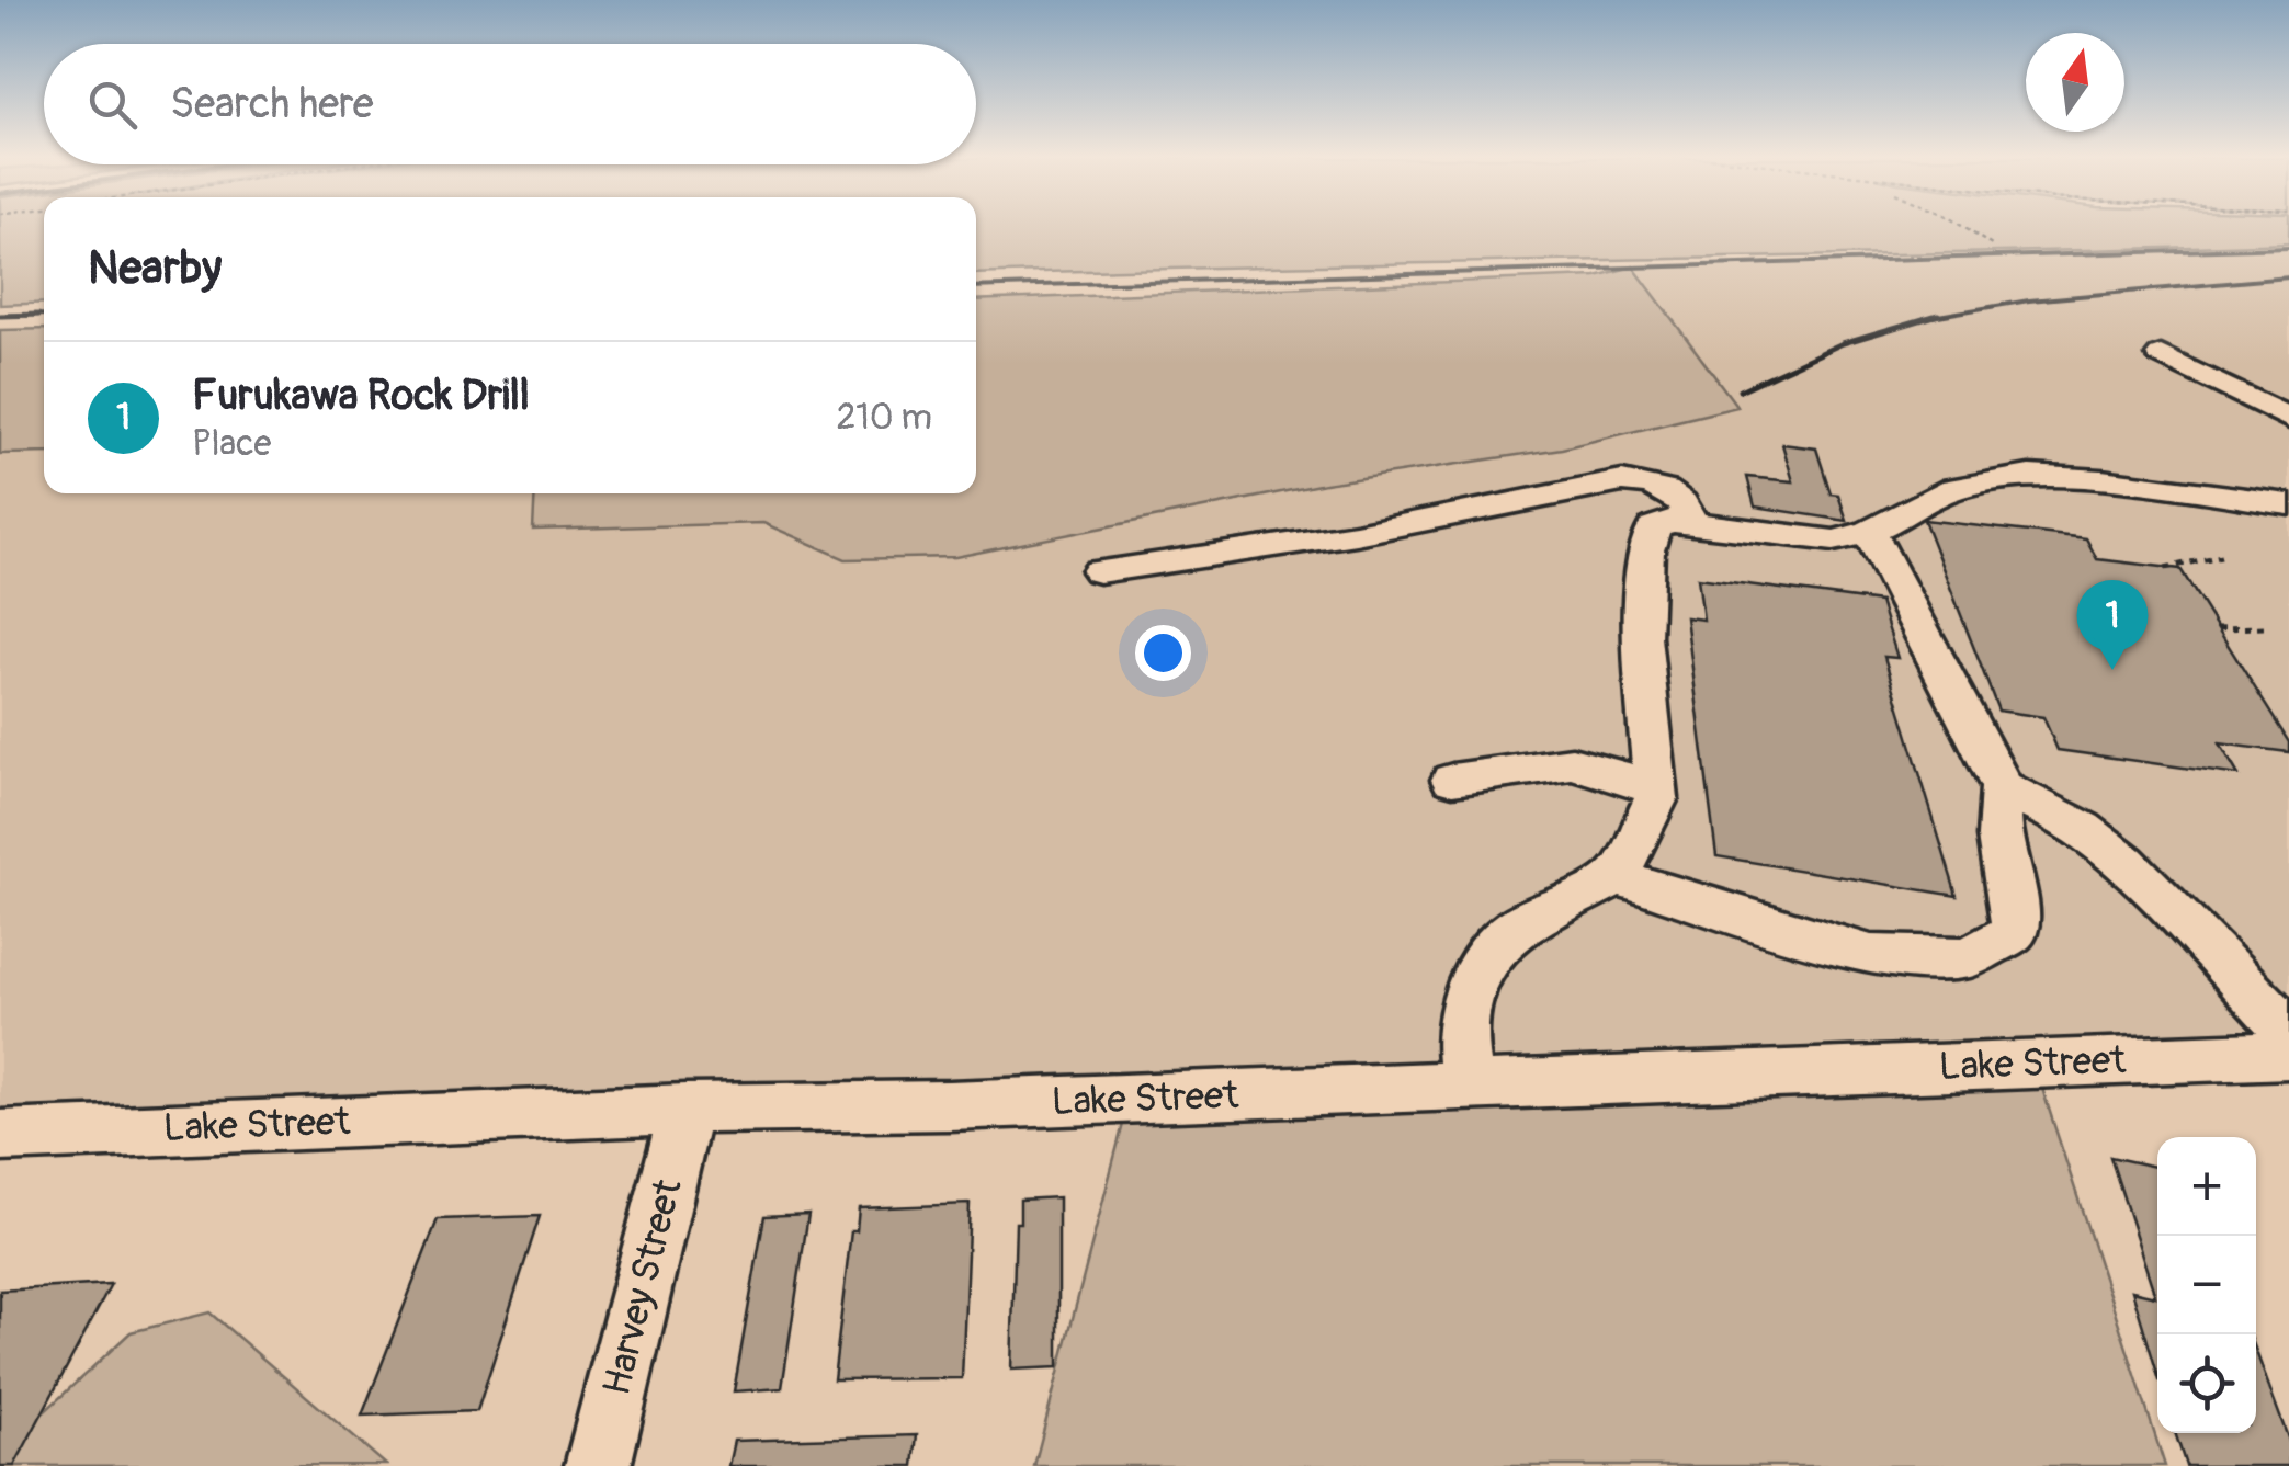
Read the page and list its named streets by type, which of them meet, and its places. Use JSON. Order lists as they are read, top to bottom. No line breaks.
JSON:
{"streets":{"street":["Lake Street","Harvey Street"]},"crossings":[["Lake Street","Harvey Street"]],"north":"top","page":{"search":"Search here","heading":"Nearby","list":[{"mark":"1","name":"Furukawa Rock Drill","note":"Place","value":"210 m"}],"pins":"1","map_buttons":["+","−"]}}
